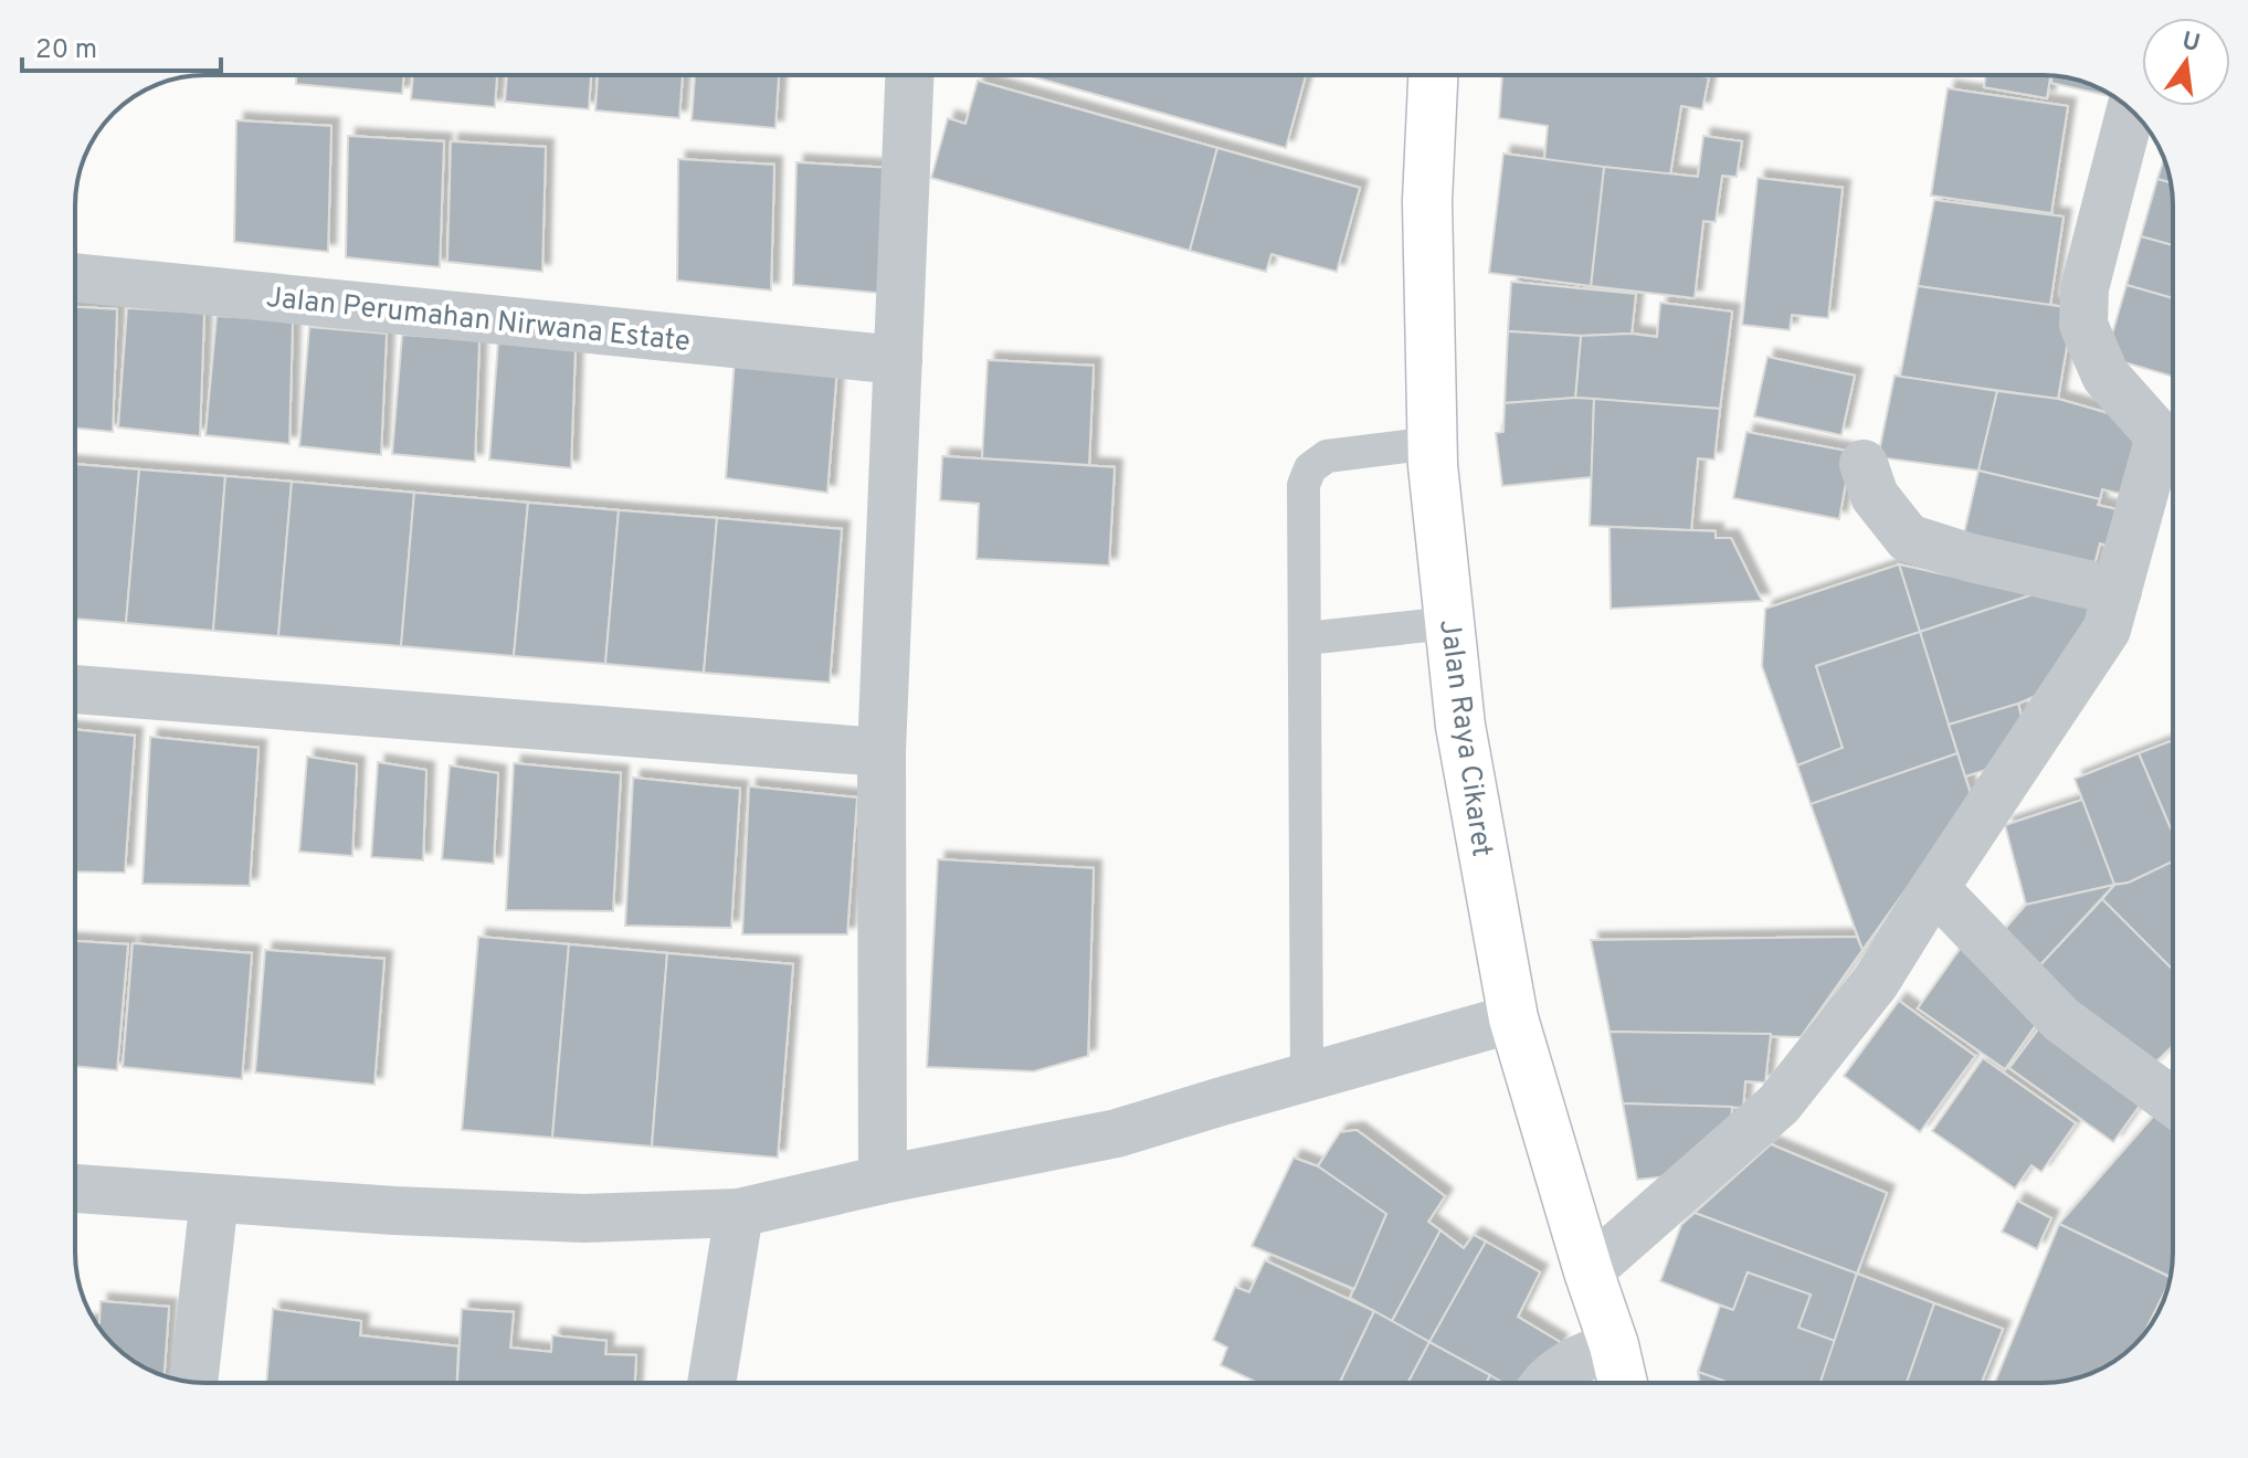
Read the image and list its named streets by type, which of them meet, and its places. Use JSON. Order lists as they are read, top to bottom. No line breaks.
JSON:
{"streets":{"main road":["Jalan Raya Cikaret"],"street":["Jalan Perumahan Nirwana Estate"]},"scale_bar":"20 m","north":"top"}
